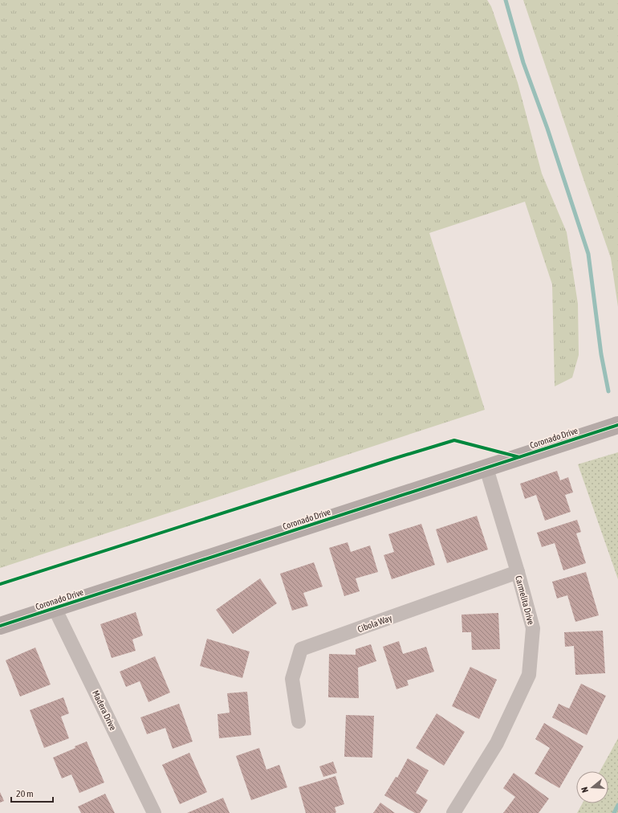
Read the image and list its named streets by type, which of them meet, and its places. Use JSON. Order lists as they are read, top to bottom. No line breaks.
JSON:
{"streets":{"street":["Coronado Drive","Carmelita Drive","Cibola Way","Madera Drive"]},"crossings":[["Coronado Drive","Carmelita Drive"],["Coronado Drive","Madera Drive"],["Carmelita Drive","Cibola Way"]],"scale_bar":"20 m","north":"left"}
